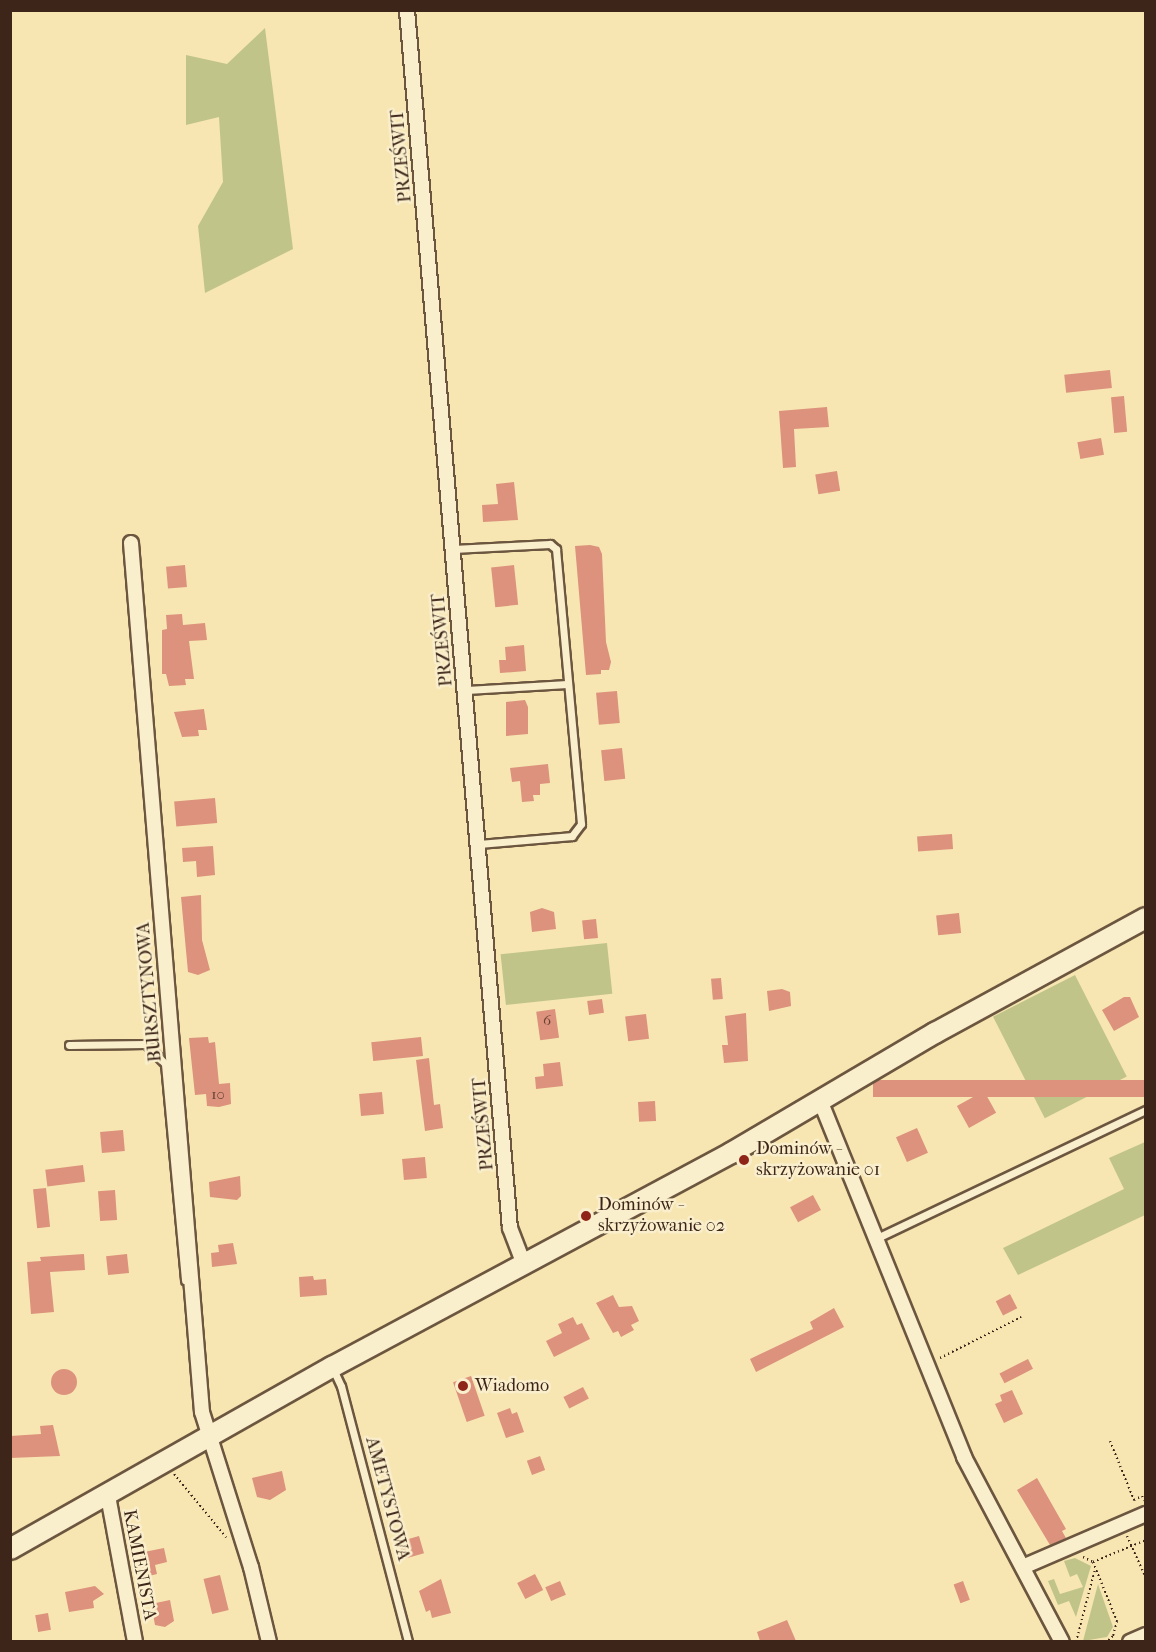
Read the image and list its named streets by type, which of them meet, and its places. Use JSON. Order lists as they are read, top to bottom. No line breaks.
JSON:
{"streets":{"street":["PRZEŚWIT","BURSZTYNOWA","KAMIENISTA"],"lane":["AMETYSTOWA"]},"places":["Dominów - skrzyżowanie 01","Dominów - skrzyżowanie 02","Wiadomo"],"house_numbers":["6","10"]}
